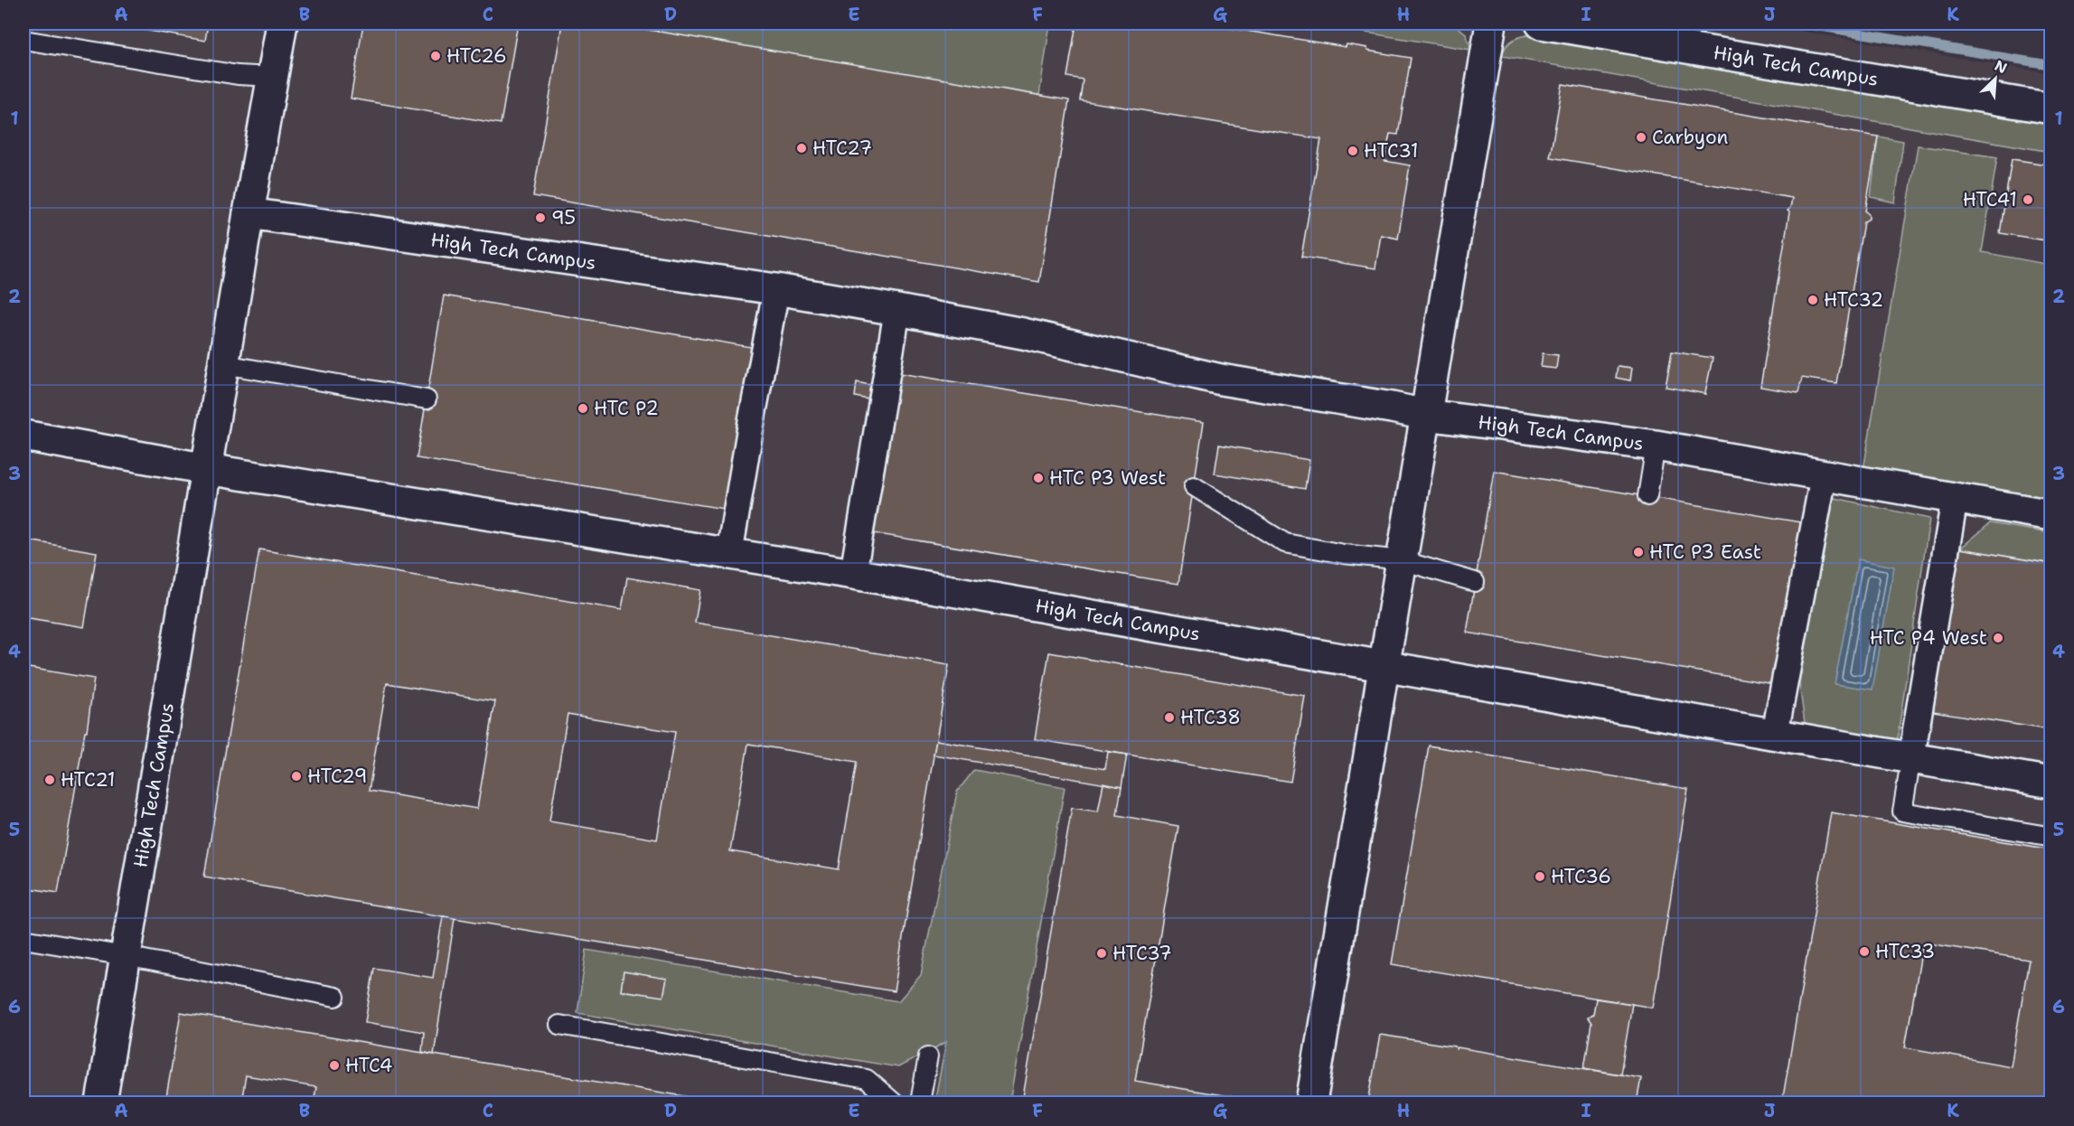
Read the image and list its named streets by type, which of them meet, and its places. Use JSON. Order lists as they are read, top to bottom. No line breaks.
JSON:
{"streets":{"street":["High Tech Campus"]},"places":["HTC26","Carbyon","HTC27","HTC31","HTC41","95","HTC32","HTC P2","HTC P3 West","HTC P3 East","HTC P4 West","HTC38","HTC29","HTC21","HTC36","HTC33","HTC37","HTC4"],"north":"top right","grid":{"columns":["A","B","C","D","E","F","G","H","I","J","K"],"rows":["1","2","3","4","5","6"]}}
